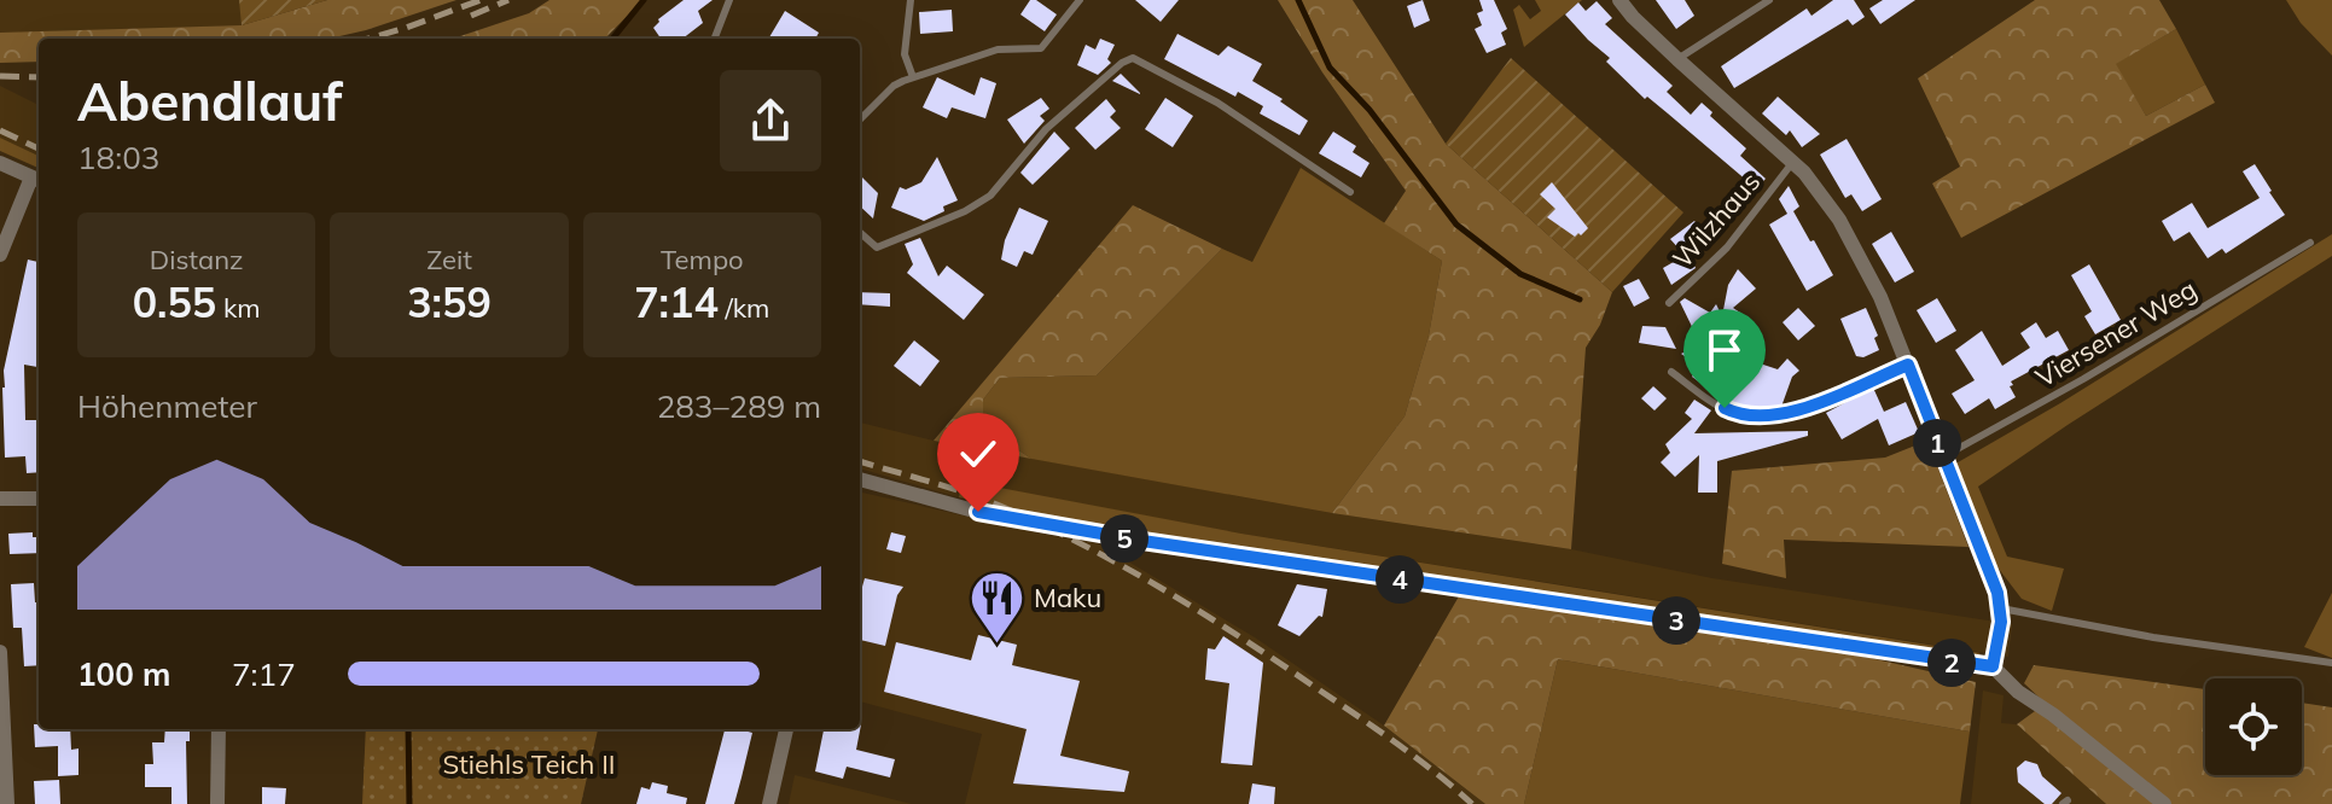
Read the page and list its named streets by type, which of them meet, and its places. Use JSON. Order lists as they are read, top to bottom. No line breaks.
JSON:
{"streets":{"lane":["Wilzhaus","Viersener Weg"]},"parks":["Stiehls Teich II"],"places":{"restaurant":["Maku"]},"page":{"heading":["Abendlauf","18:03"],"stats":[["Distanz","0.55 km"],["Zeit","3:59"],["Tempo","7:14 /km"]],"chart":["Höhenmeter","283–289 m"],"pins":["1","5","4","3","2"],"list":[{"name":"100 m","note":"7:17"}]}}
